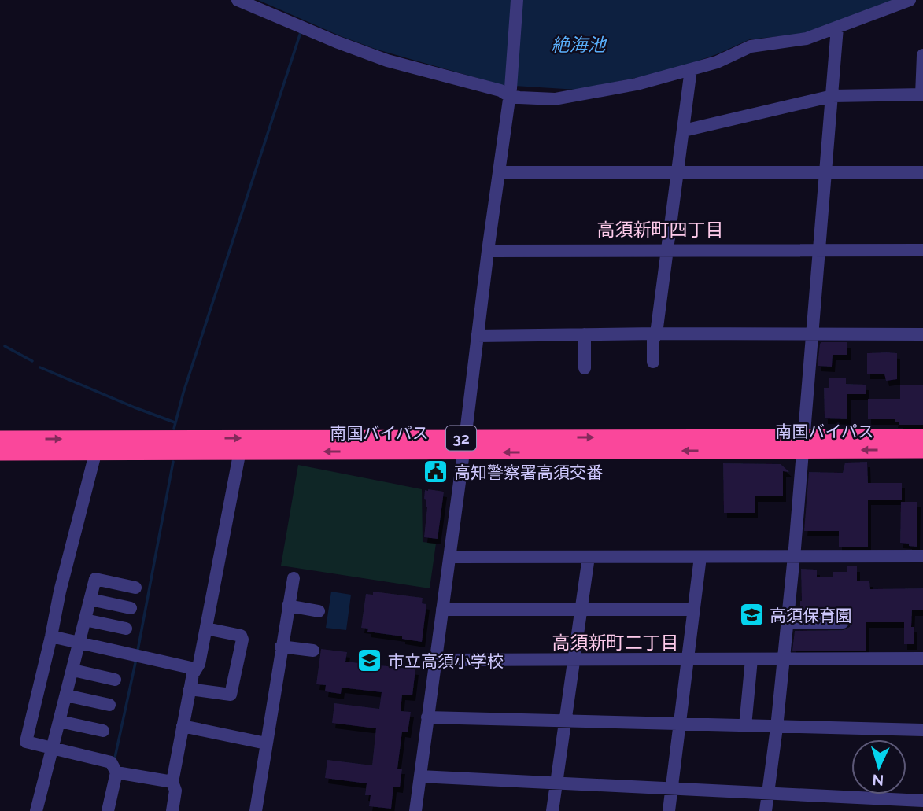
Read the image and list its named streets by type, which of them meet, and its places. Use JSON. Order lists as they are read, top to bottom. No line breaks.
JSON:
{"streets":{"highway":["南国バイパス","32"]},"districts":["高須新町四丁目","高須新町二丁目"],"water":["絶海池"],"places":{"public building":["高知警察署高須交番"],"school or university":["高須保育園","市立高須小学校"]},"north":"bottom"}
